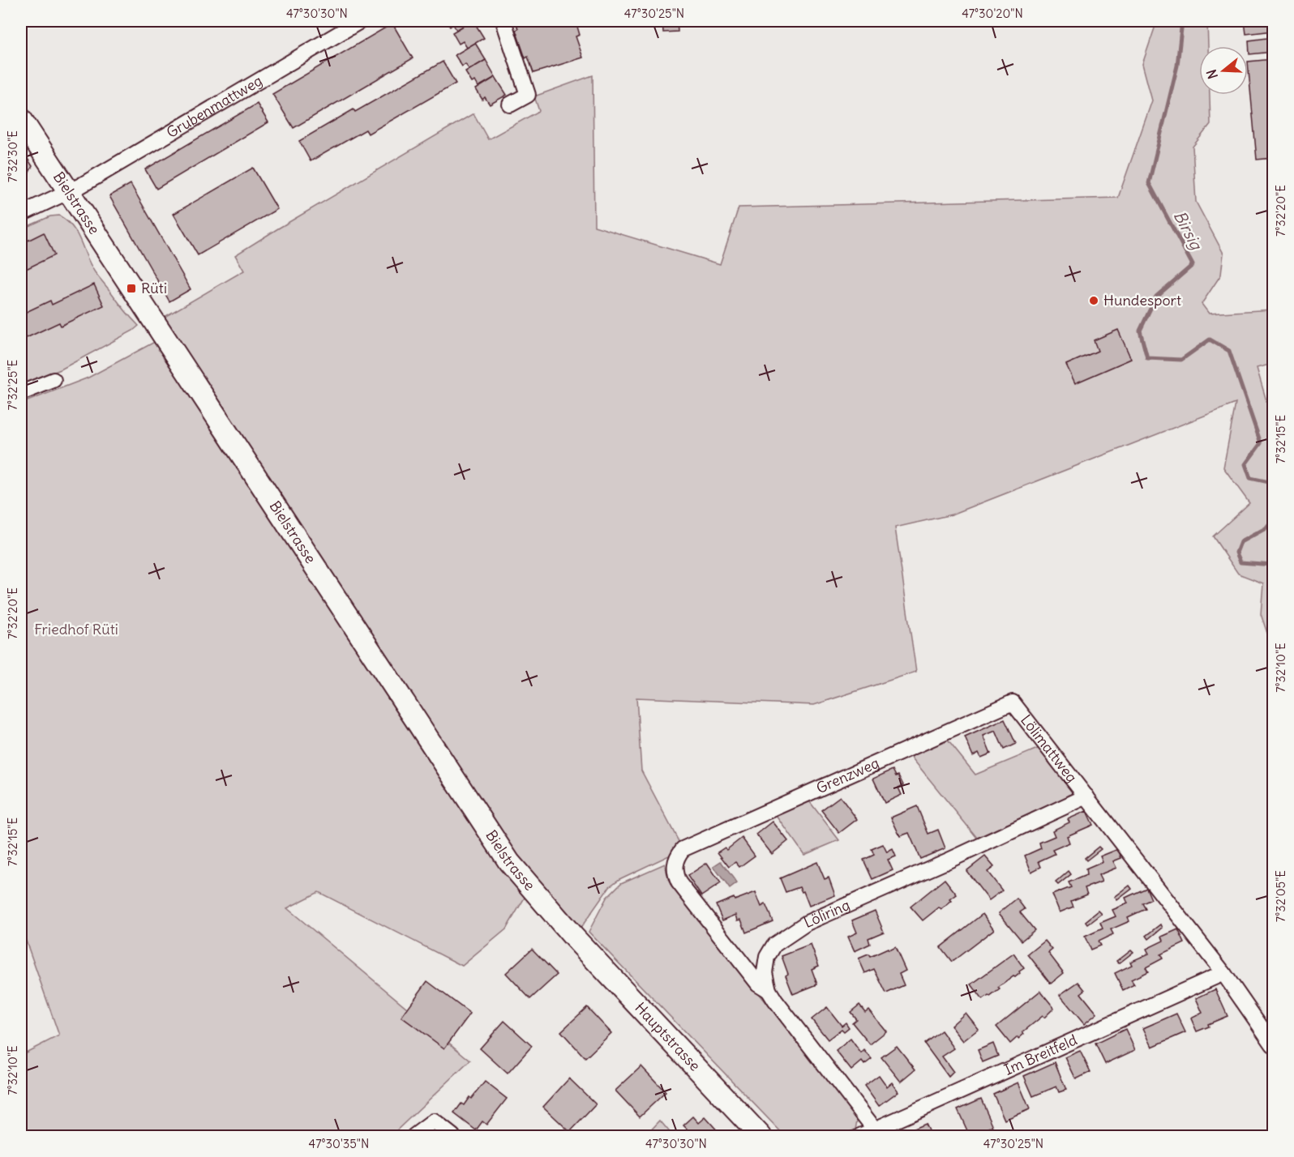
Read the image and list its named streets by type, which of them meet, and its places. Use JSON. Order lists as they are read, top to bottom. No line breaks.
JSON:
{"streets":{"main road":["Bielstrasse","Hauptstrasse"],"street":["Grubenmattweg","Lölimattweg","Grenzweg","Löliring","Im Breitfeld"]},"crossings":[["Grubenmattweg","Bielstrasse"],["Bielstrasse","Hauptstrasse"],["Lölimattweg","Grenzweg"],["Lölimattweg","Löliring"],["Lölimattweg","Im Breitfeld"],["Grenzweg","Löliring"],["Löliring","Im Breitfeld"]],"water":["Birsig"],"parks":["Friedhof Rüti"],"places":{"transit":["Rüti"],"other":["Hundesport"]},"north":"left","coordinates":["47°30'30\"N","47°30'25\"N","47°30'20\"N","7°32'30\"E","7°32'20\"E","7°32'25\"E","7°32'15\"E","7°32'10\"E","7°32'05\"E","47°30'35\"N"]}
